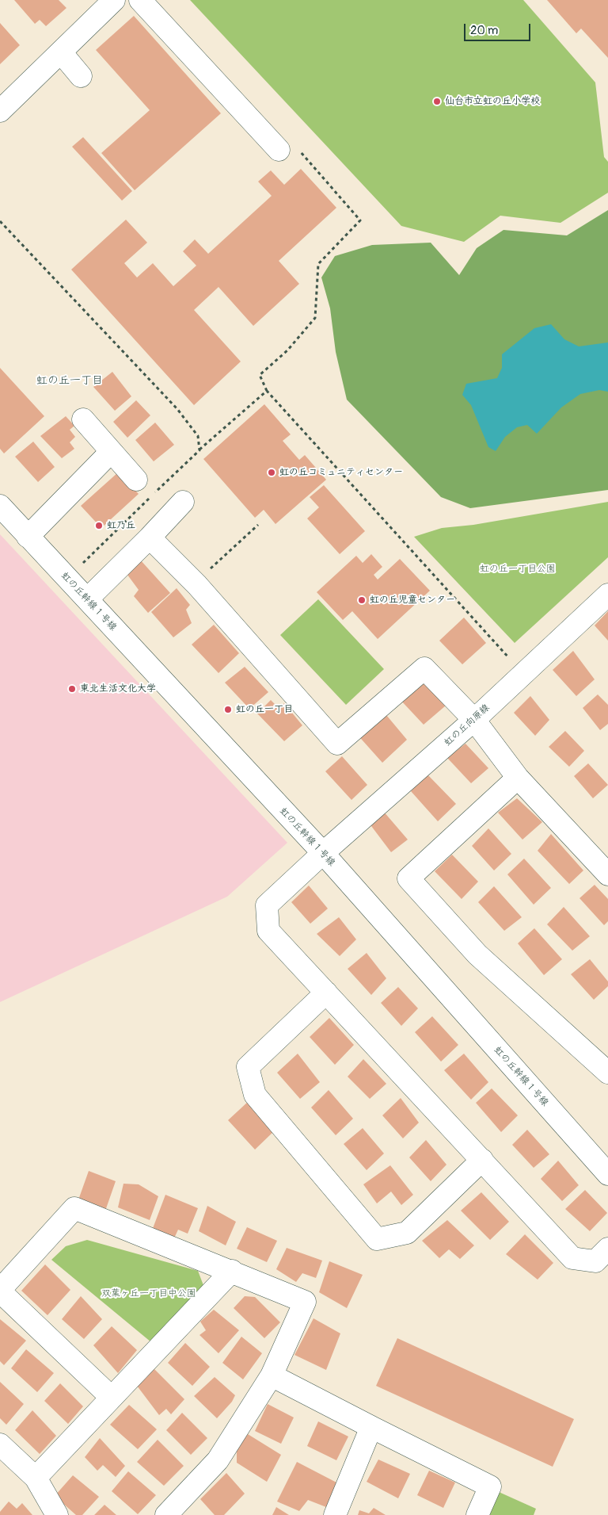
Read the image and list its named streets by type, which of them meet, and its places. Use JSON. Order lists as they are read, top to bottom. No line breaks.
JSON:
{"streets":{"street":["虹の丘幹線１号線","虹の丘向原線"]},"crossings":[["虹の丘幹線１号線","虹の丘向原線"]],"districts":["虹の丘一丁目"],"parks":["虹の丘一丁目公園","双葉ヶ丘一丁目中公園"],"places":["仙台市立虹の丘小学校","虹の丘コミュニティセンター","虹乃丘","虹の丘児童センター","東北生活文化大学","虹の丘一丁目"],"scale_bar":"20 m"}
